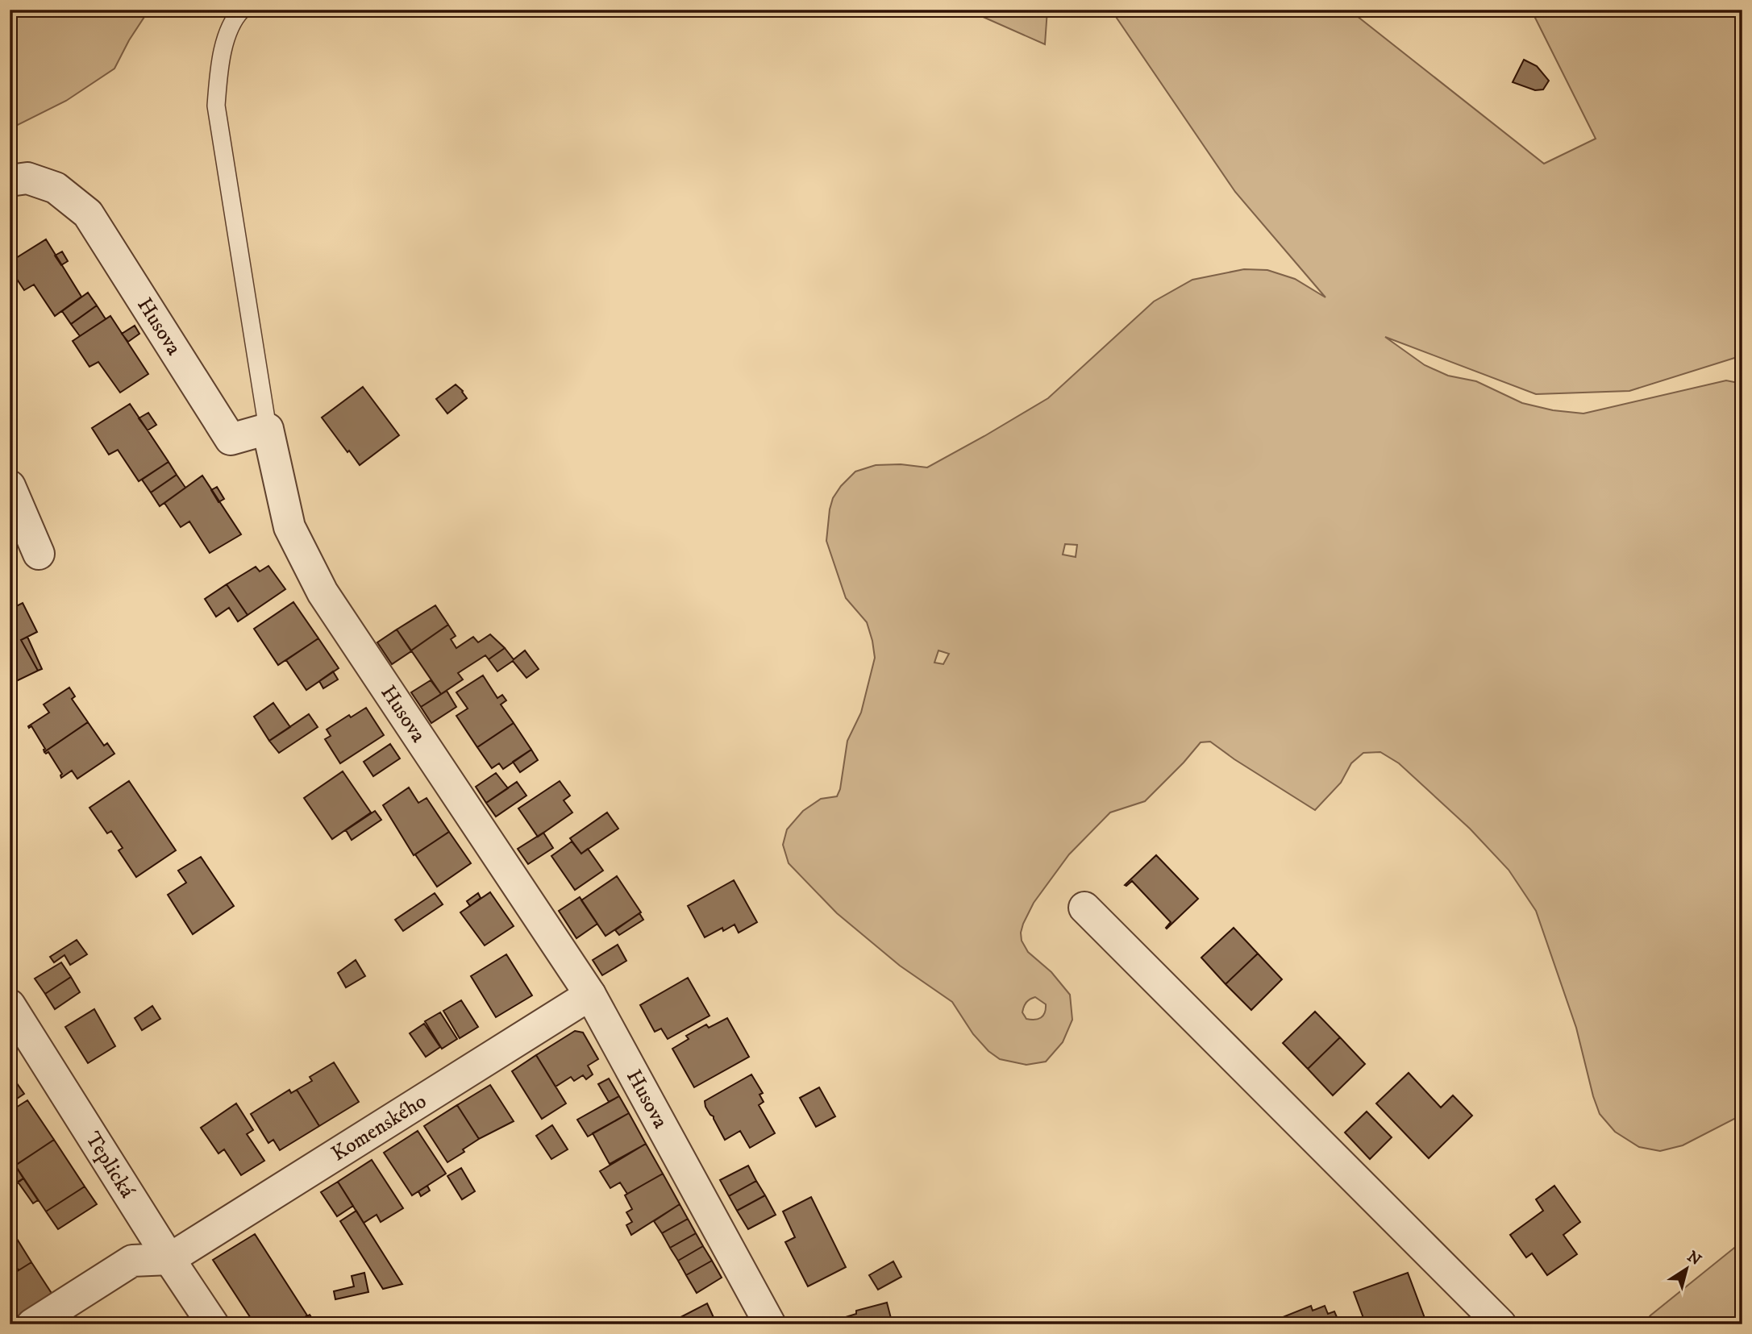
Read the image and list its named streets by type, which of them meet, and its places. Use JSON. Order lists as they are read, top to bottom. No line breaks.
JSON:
{"streets":{"street":["Husova","Komenského","Teplická"]},"crossings":[["Husova","Komenského"],["Komenského","Teplická"]],"north":"top right"}
